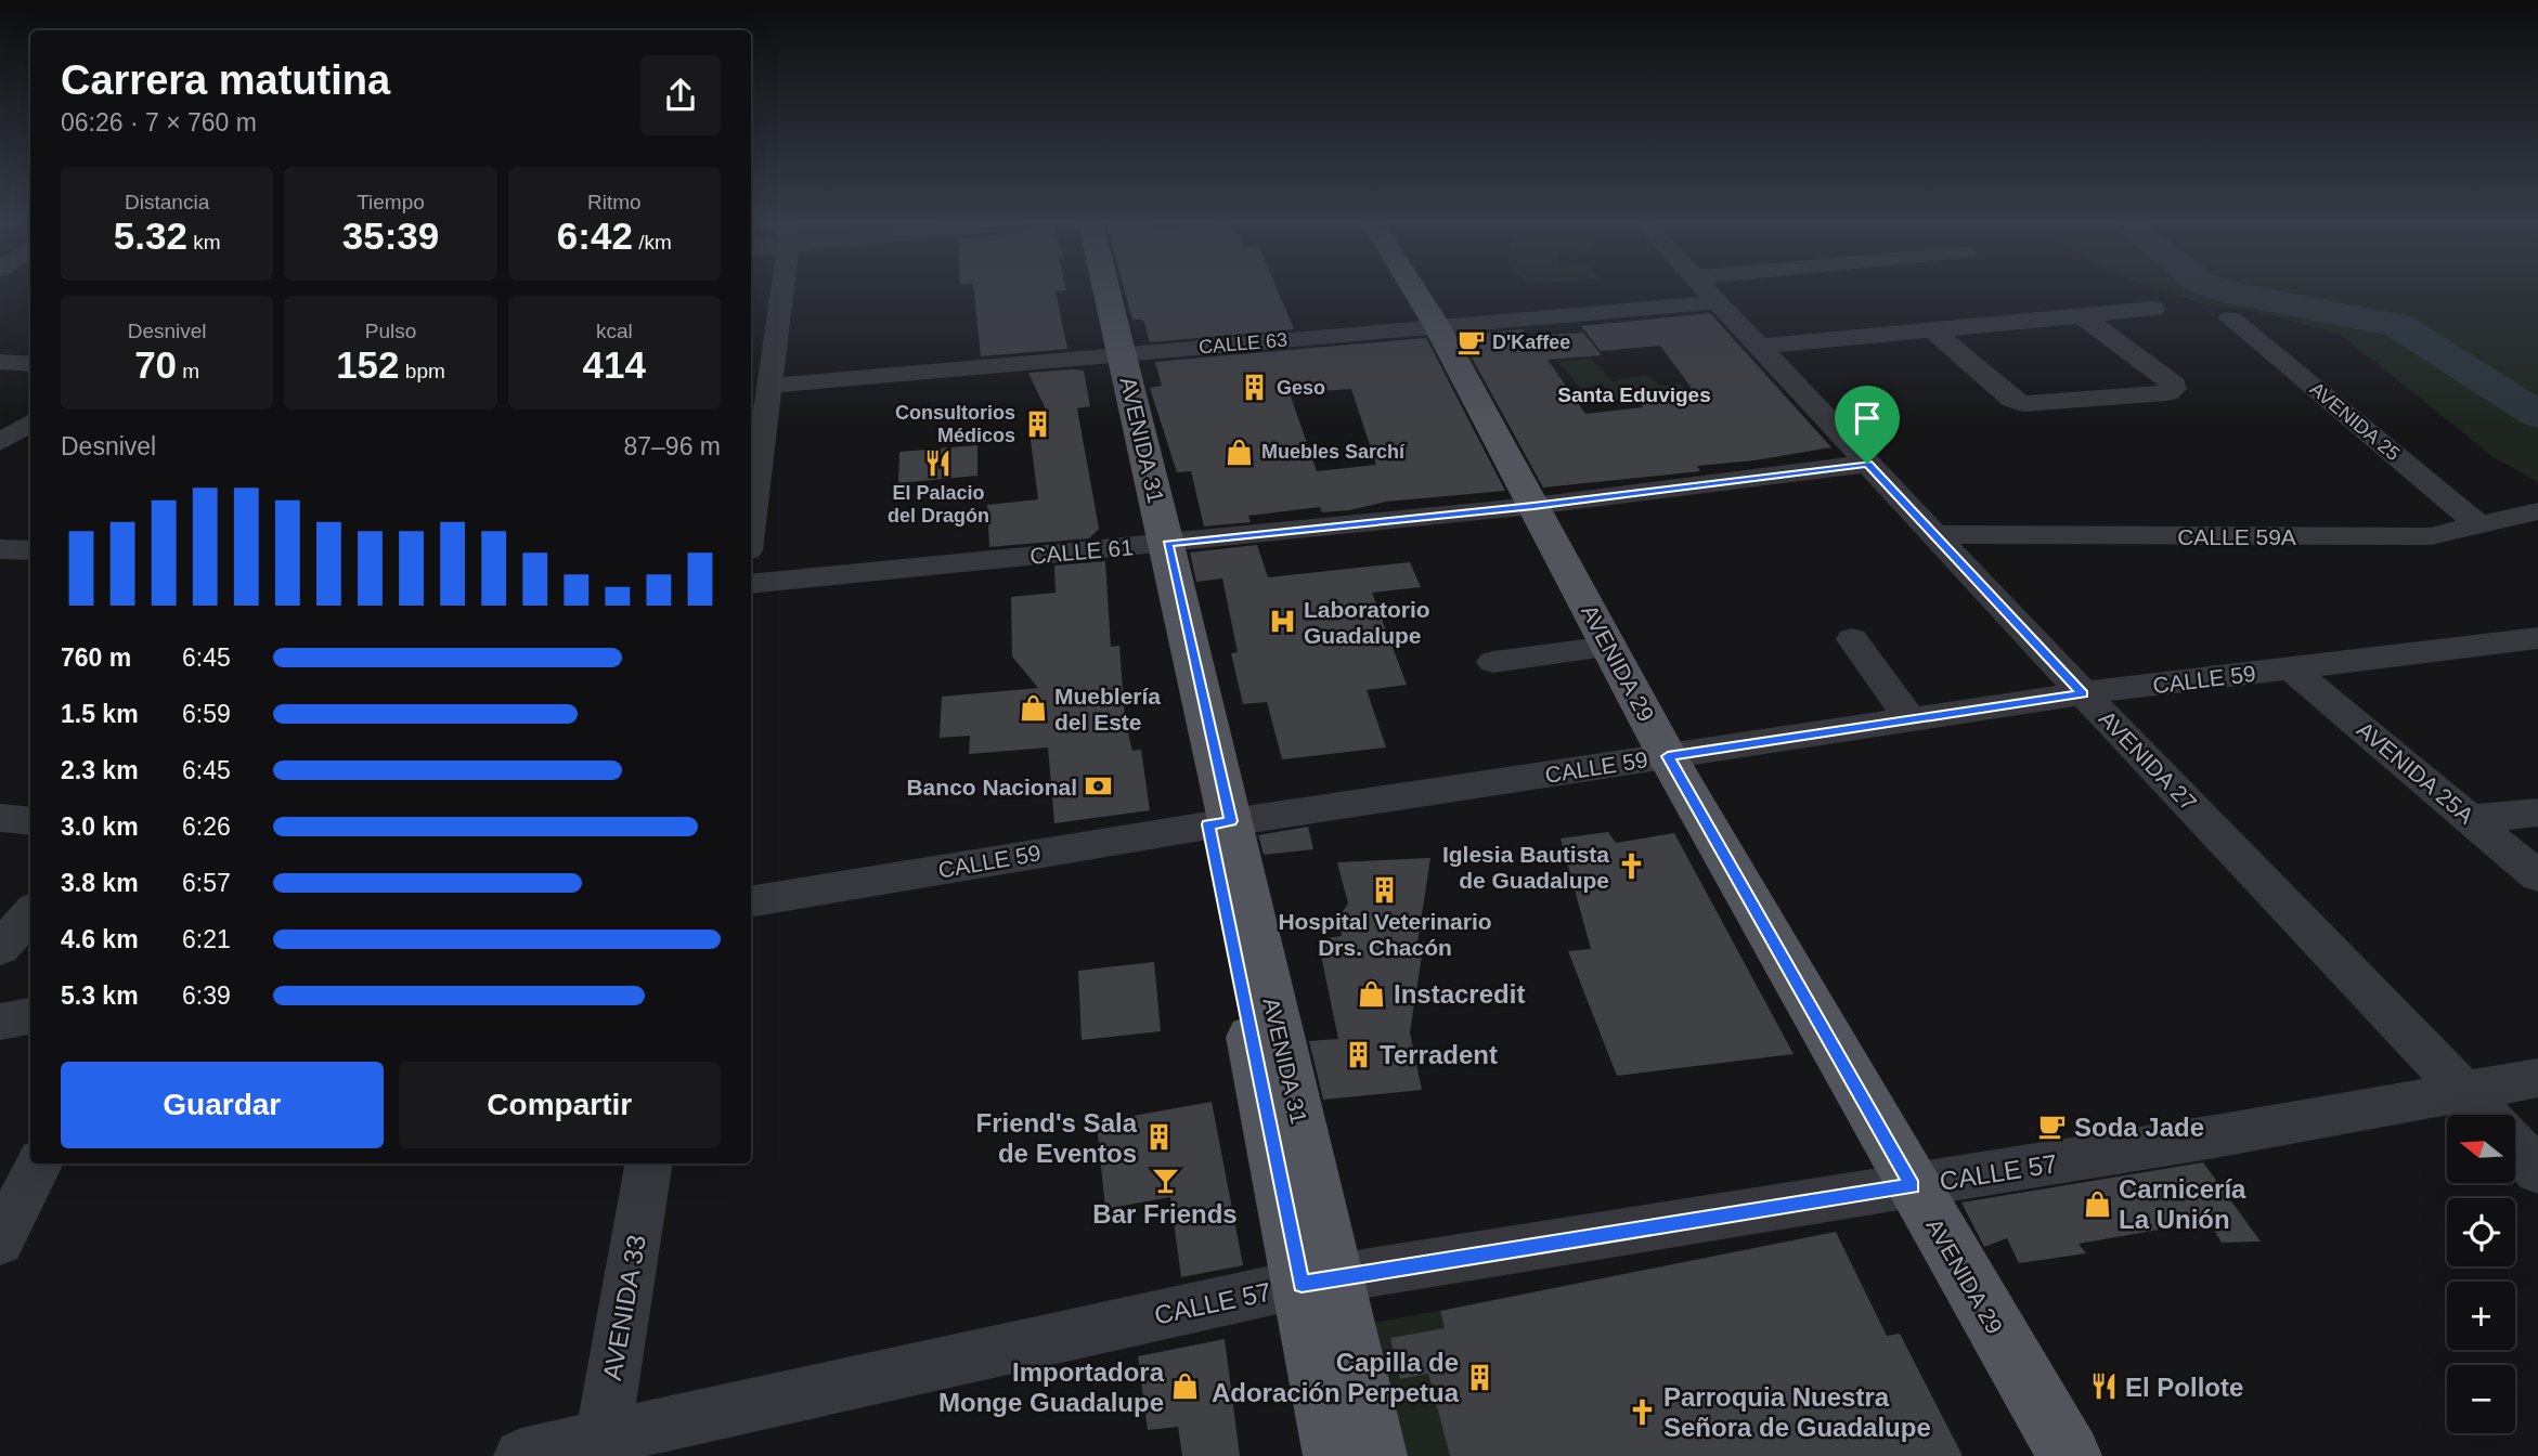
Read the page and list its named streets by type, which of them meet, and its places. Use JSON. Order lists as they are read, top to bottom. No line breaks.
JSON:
{"streets":{"main road":["AVENIDA 31","AVENIDA 29"],"street":["CALLE 63","AVENIDA 25","CALLE 59A","CALLE 61","CALLE 59","AVENIDA 27","AVENIDA 25A","CALLE 57","AVENIDA 33"]},"crossings":[["CALLE 63","AVENIDA 31"],["CALLE 63","AVENIDA 29"],["CALLE 63","AVENIDA 27"],["AVENIDA 25","CALLE 59A"],["AVENIDA 31","CALLE 61"],["AVENIDA 31","CALLE 59"],["AVENIDA 31","CALLE 57"],["CALLE 59A","AVENIDA 27"],["CALLE 61","AVENIDA 29"],["CALLE 61","AVENIDA 27"],["AVENIDA 29","CALLE 59"],["AVENIDA 29","CALLE 57"],["CALLE 59","AVENIDA 27"],["CALLE 59","AVENIDA 25A"],["AVENIDA 27","CALLE 57"],["CALLE 57","AVENIDA 33"]],"districts":["Santa Eduviges"],"places":{"cafe":["D'Kaffee","Soda Jade"],"building":["Geso","Consultorios Médicos","Hospital Veterinario Drs. Chacón","Terradent","Friend's Sala de Eventos","Capilla de Adoración Perpetua"],"shop":["Muebles Sarchí","Mueblería del Este","Instacredit","Carnicería La Unión","Importadora Monge Guadalupe"],"restaurant":["El Palacio del Dragón","El Pollote"],"hospital":["Laboratorio Guadalupe"],"bank":["Banco Nacional"],"church":["Iglesia Bautista de Guadalupe","Parroquia Nuestra Señora de Guadalupe"],"bar":["Bar Friends"]},"north":"left","page":{"heading":["Carrera matutina","06:26 · 7 × 760 m"],"stats":[["Distancia","5.32 km"],["Tiempo","35:39"],["Ritmo","6:42 /km"],["Desnivel","70 m"],["Pulso","152 bpm"],["kcal","414"]],"chart":["Desnivel","87–96 m"],"list":[{"name":"760 m","note":"6:45"},{"name":"1.5 km","note":"6:59"},{"name":"2.3 km","note":"6:45"},{"name":"3.0 km","note":"6:26"},{"name":"3.8 km","note":"6:57"},{"name":"4.6 km","note":"6:21"},{"name":"5.3 km","note":"6:39"}],"buttons":["Guardar","Compartir"],"map_buttons":["+","−"]}}
